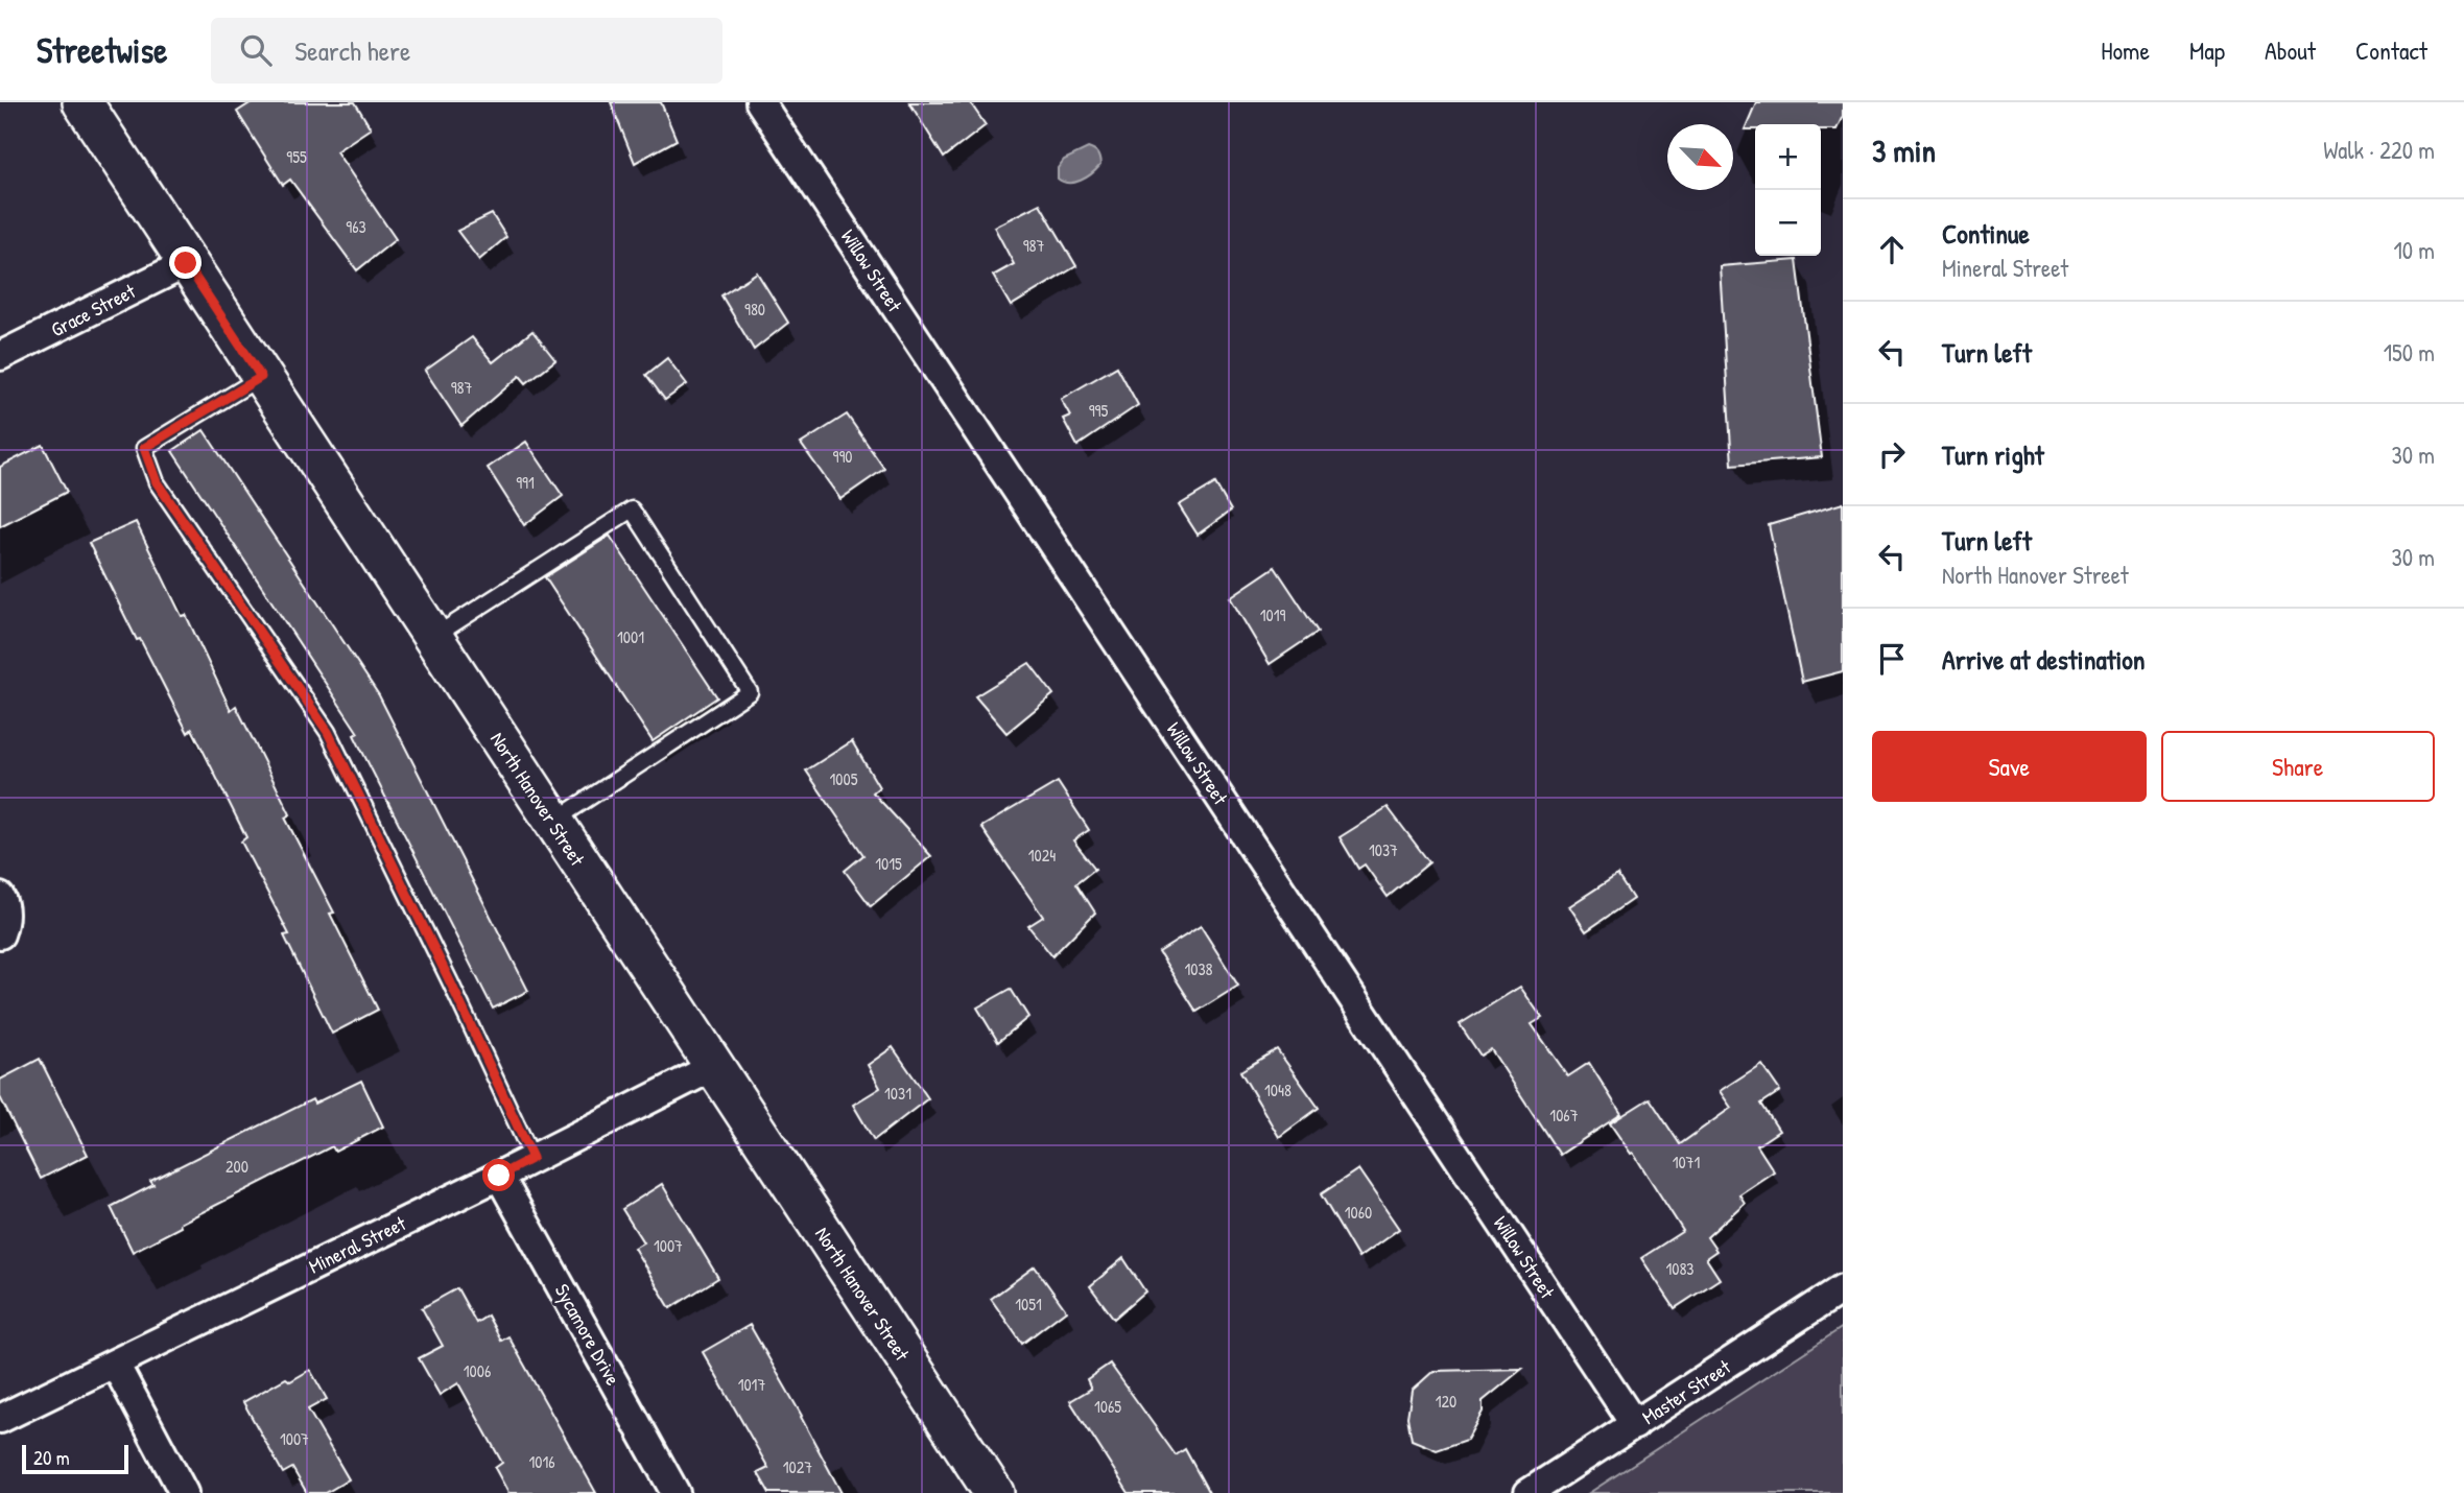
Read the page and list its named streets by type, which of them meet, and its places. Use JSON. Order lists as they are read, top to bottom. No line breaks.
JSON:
{"streets":{"street":["Willow Street","Grace Street","North Hanover Street","Mineral Street","Sycamore Drive","Master Street"]},"crossings":[["Willow Street","Master Street"],["Grace Street","North Hanover Street"],["North Hanover Street","Mineral Street"],["Mineral Street","Sycamore Drive"]],"house_numbers":["955","963","987","980","987","995","990","991","1019","1001","1005","1037","1024","1015","1038","1048","1031","1067","1071","200","1060","1007","1083","1051","1006","1017","120","1065","1007","1016","1027"],"scale_bar":"20 m","north":"bottom right","page":{"header":"Streetwise","search":"Search here","nav":["Home","Map","About","Contact"],"heading":["3 min","Walk · 220 m"],"map_buttons":["+","−"],"list":[["Continue","Mineral Street","10 m"],["Turn left","150 m"],["Turn right","30 m"],["Turn left","North Hanover Street","30 m"],"Arrive at destination"],"buttons":["Save","Share"],"scale":"20 m"}}
